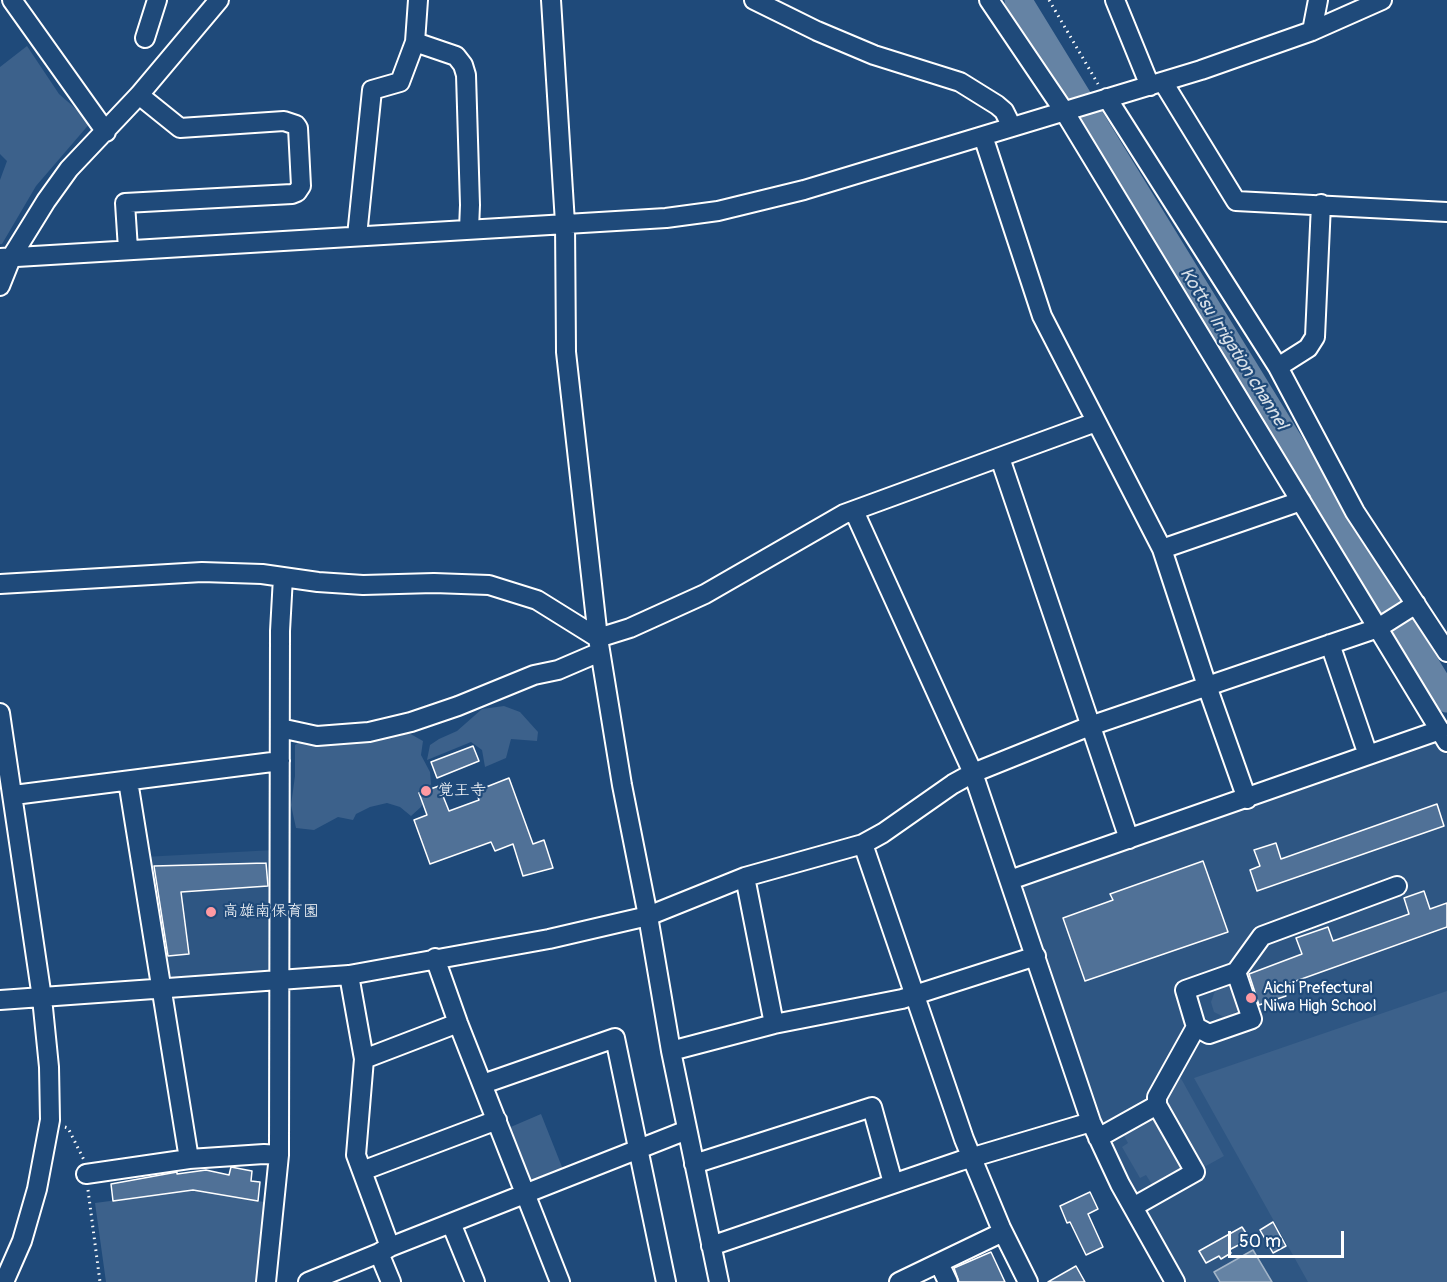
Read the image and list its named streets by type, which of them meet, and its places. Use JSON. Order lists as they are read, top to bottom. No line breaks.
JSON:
{"water":["Kottsu Irrigation channel"],"places":["覚王寺","高雄南保育園","Aichi Prefectural Niwa High School"],"scale_bar":"50 m"}
